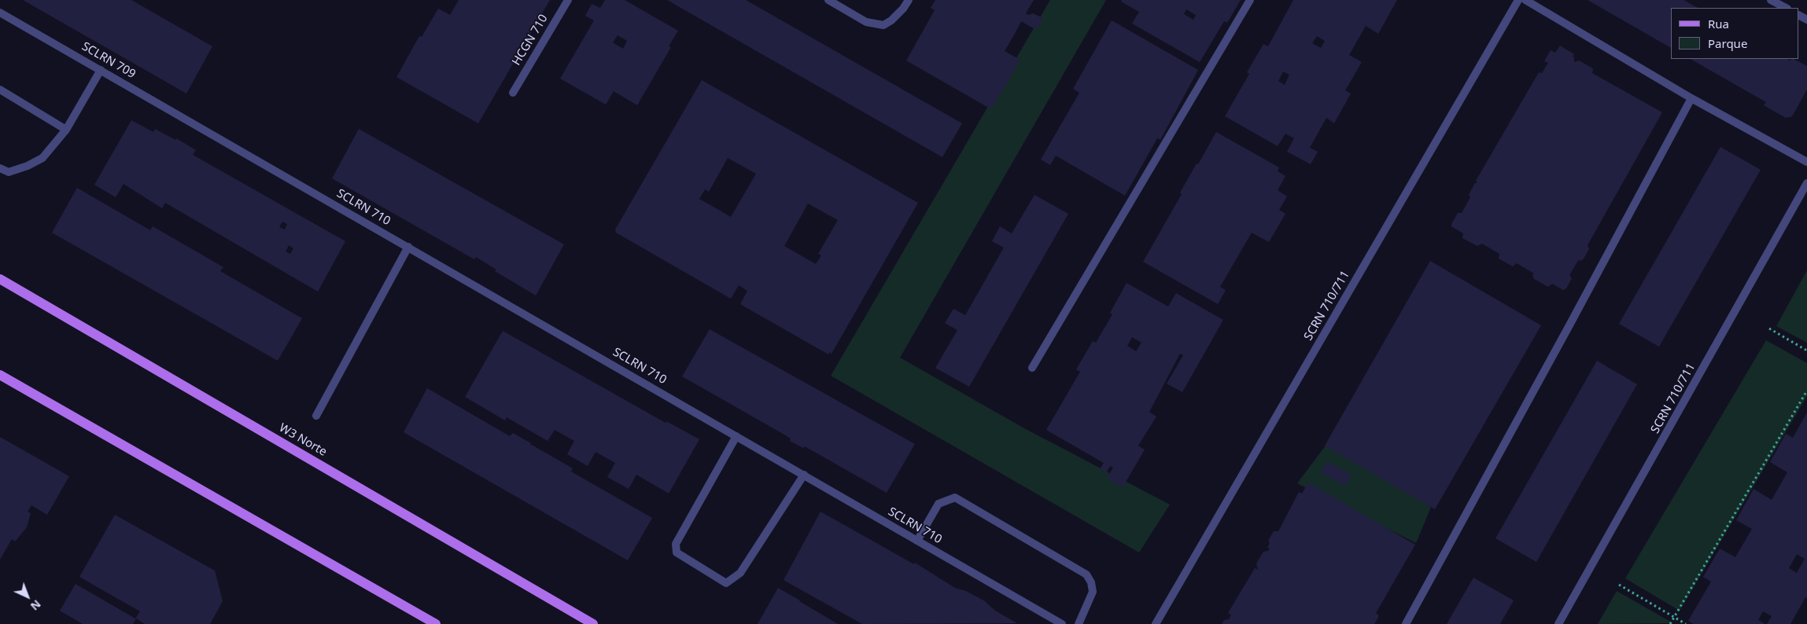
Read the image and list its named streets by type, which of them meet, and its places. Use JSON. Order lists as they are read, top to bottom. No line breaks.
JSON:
{"streets":{"main road":["W3 Norte"],"street":["HCGN 710","SCLRN 709","SCLRN 710","SCRN 710/711"]},"crossings":[["SCLRN 709","SCLRN 710"]],"legend":["Rua","Parque"],"north":"bottom right"}
